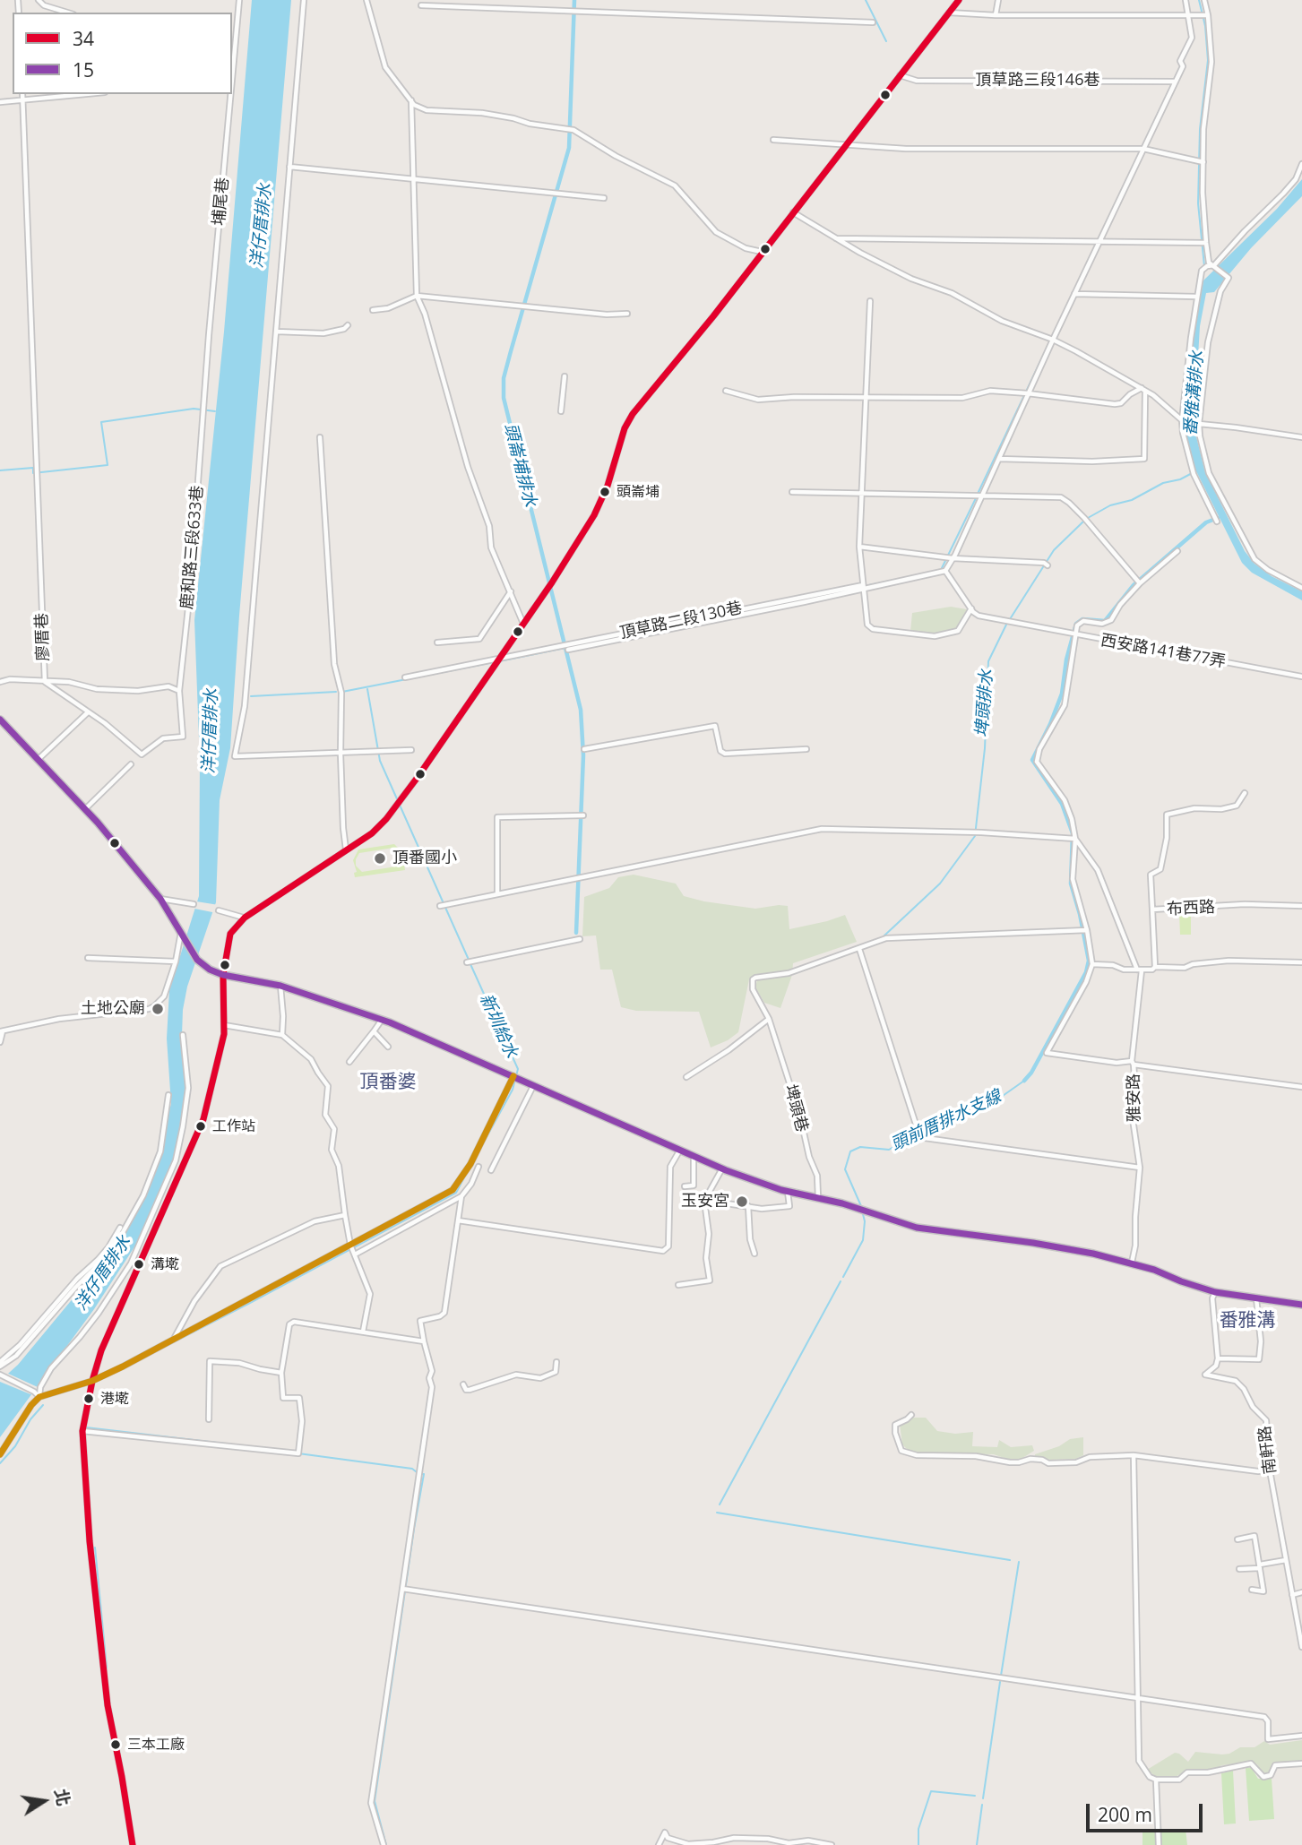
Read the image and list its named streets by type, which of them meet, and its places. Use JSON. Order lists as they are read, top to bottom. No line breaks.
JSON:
{"streets":{"street":["頂草路三段146巷","埔尾巷","鹿和路三段633巷","頂草路二段130巷","廖厝巷","西安路141巷77弄","布西路","雅安路","埤頭巷","南軒路"]},"crossings":[["埔尾巷","鹿和路三段633巷"]],"districts":["頂番婆","番雅溝"],"water":["洋仔厝排水","番雅溝排水","頭崙埔排水","埤頭排水","新圳給水","頭前厝排水支線"],"places":["頭崙埔","頂番國小","土地公廟","工作站","玉安宮","溝墘","港墘","三本工廠"],"lines":["transit line 34","transit line 15"],"legend":["34","15"],"scale_bar":"200 m","north":"right"}
